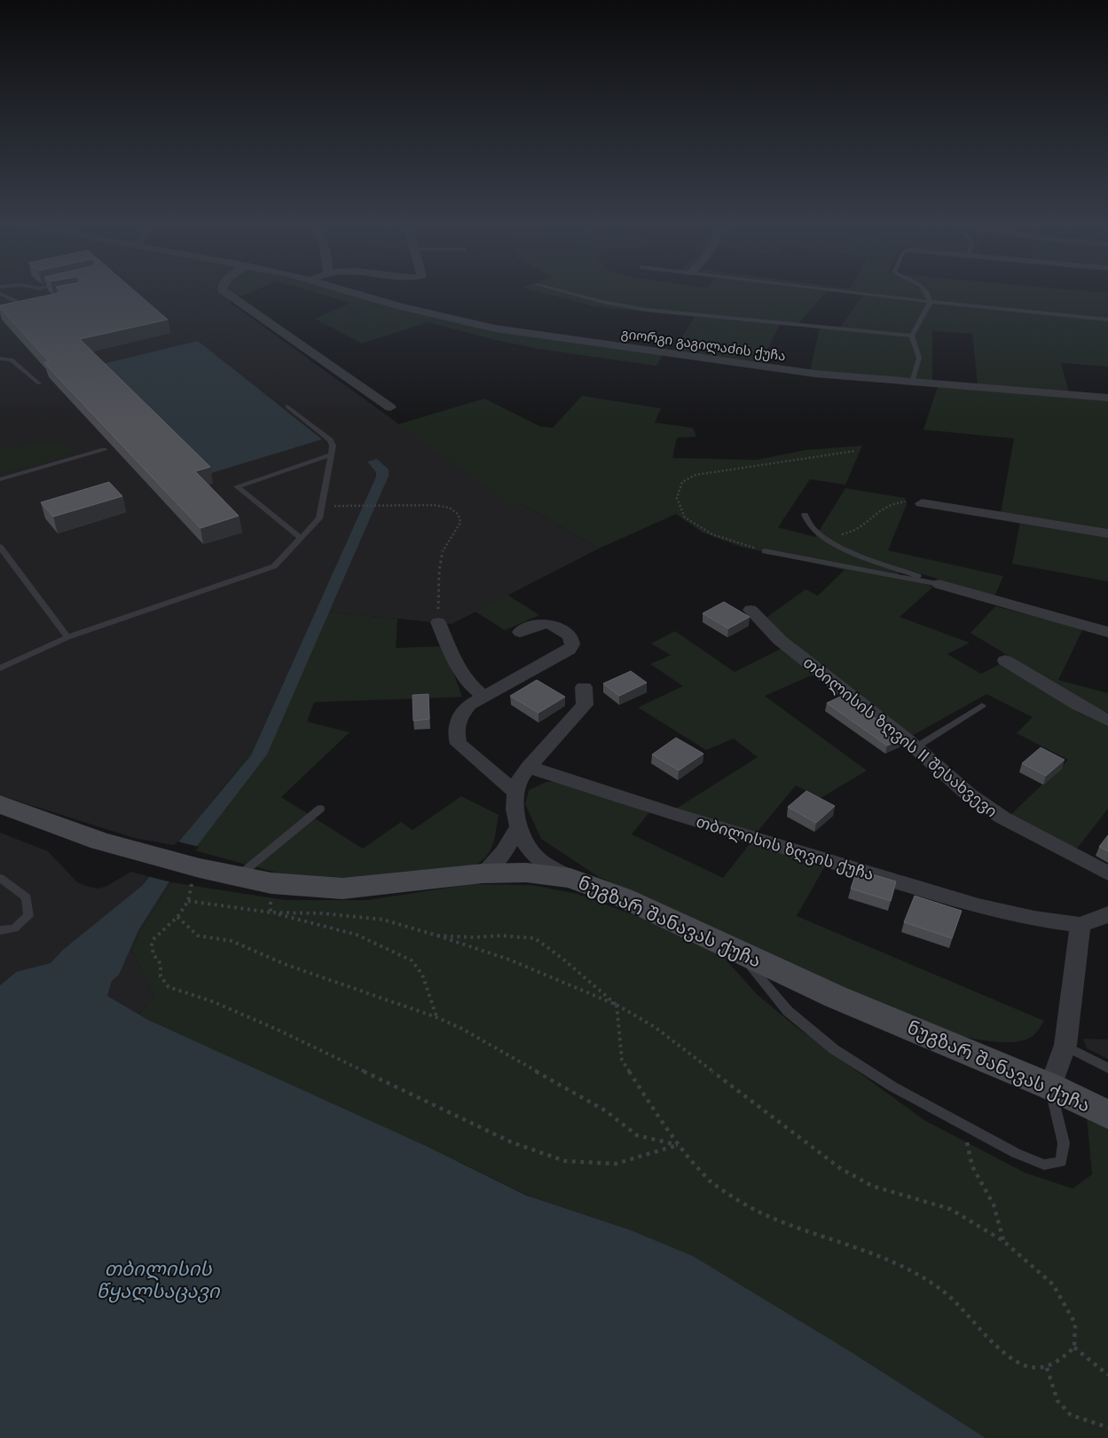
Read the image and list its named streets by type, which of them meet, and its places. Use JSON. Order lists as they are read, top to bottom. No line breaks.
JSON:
{"streets":{"main road":["ნუგზარ შანავას ქუჩა"],"street":["გიორგი გაგილაძის ქუჩა","თბილისის ზღვის II შესახვევი","თბილისის ზღვის ქუჩა"]},"water":["თბილისის წყალსაცავი"]}
